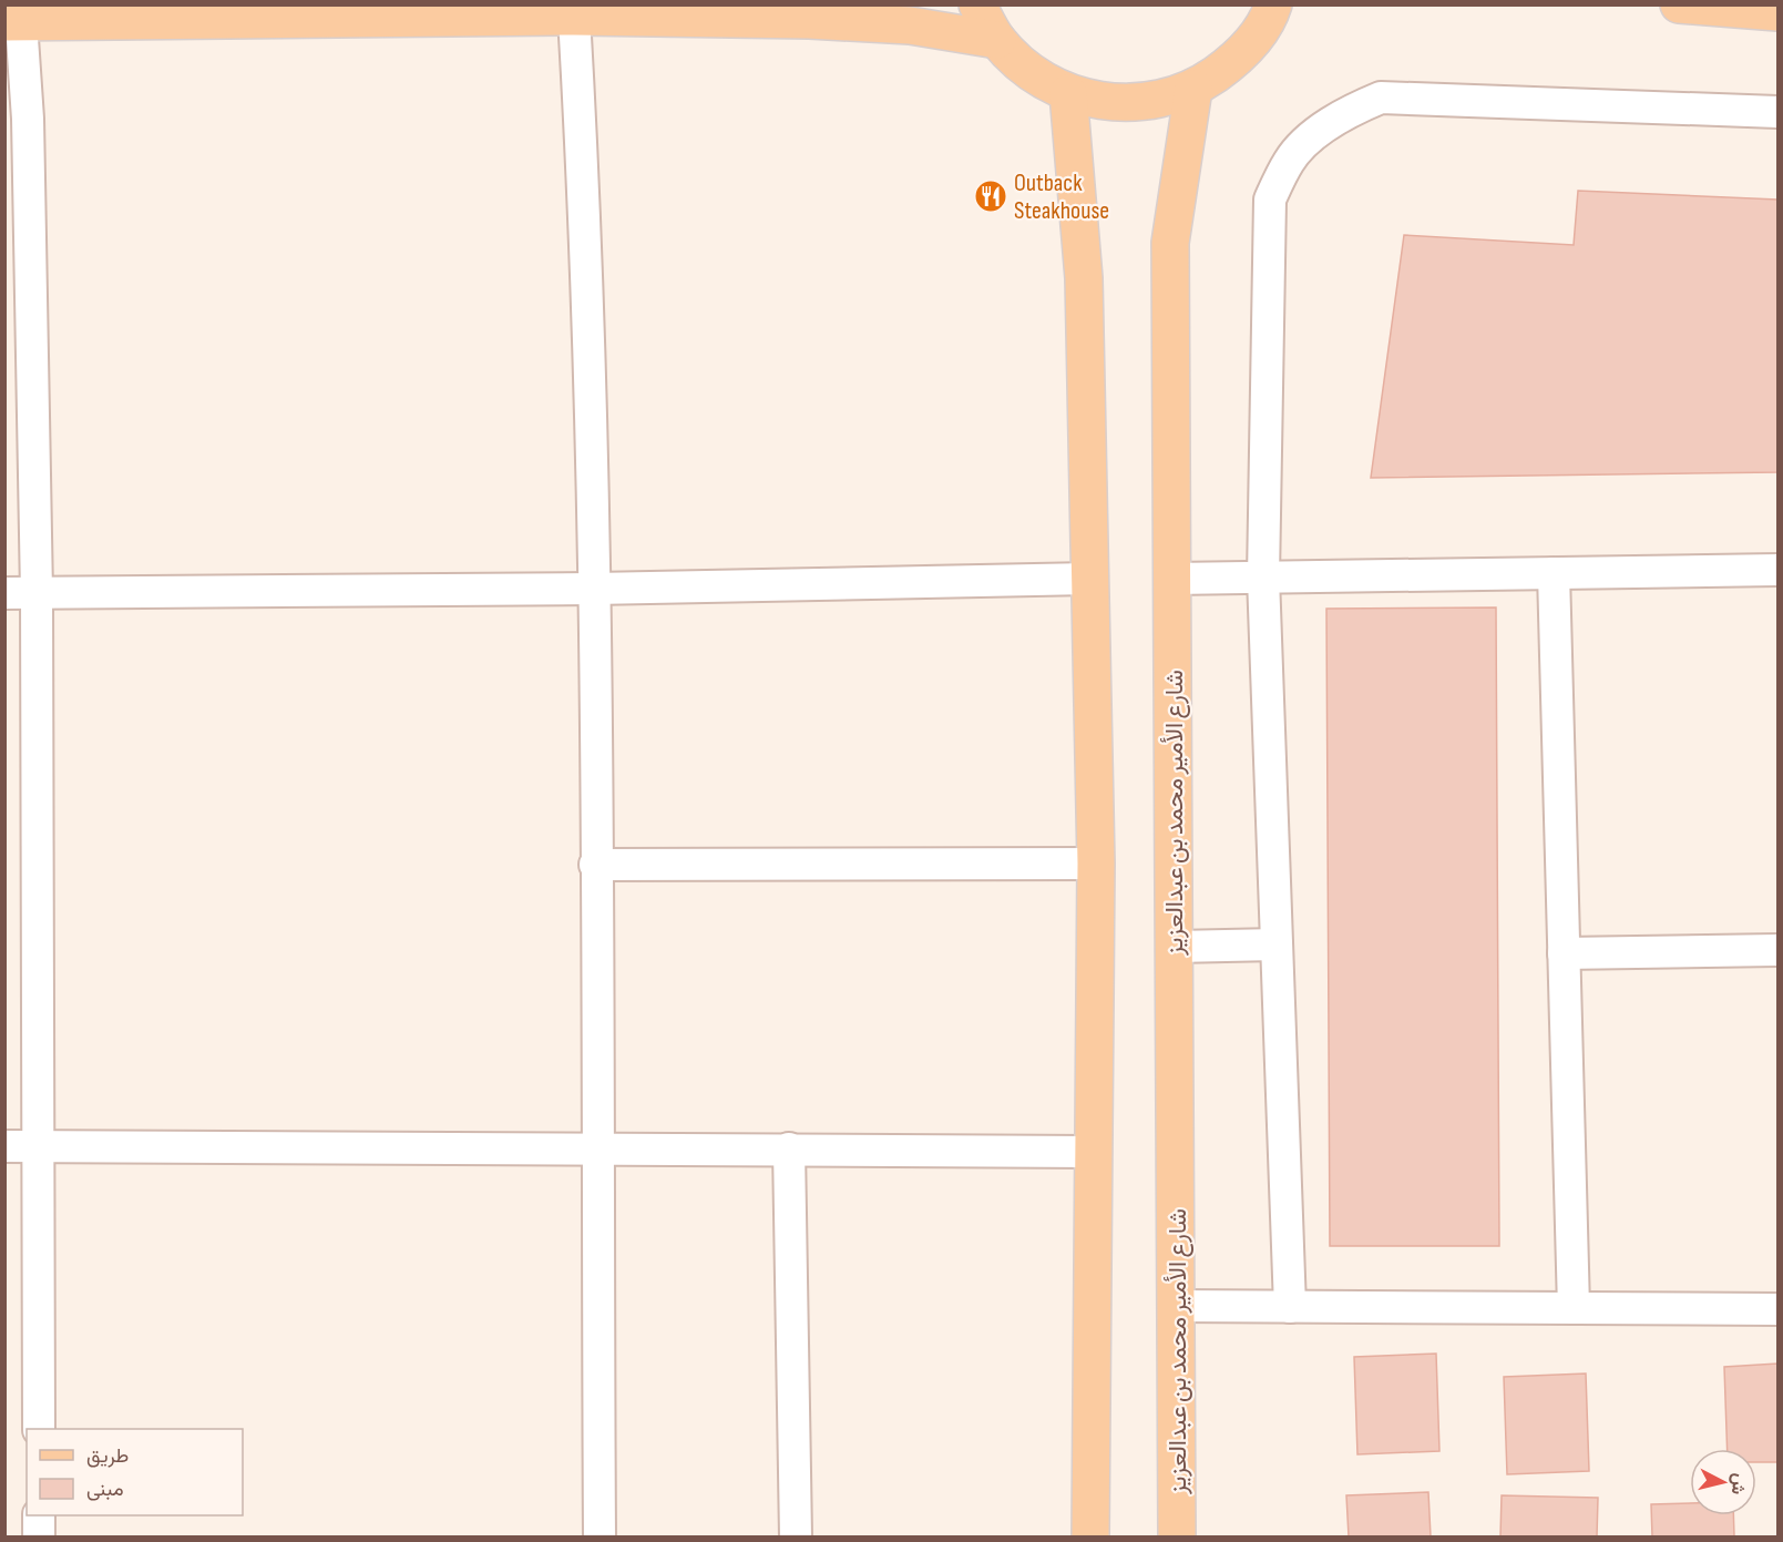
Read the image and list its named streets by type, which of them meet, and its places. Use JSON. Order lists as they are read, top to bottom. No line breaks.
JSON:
{"streets":{"main road":["شارع الأمير محمد بن عبدالعزيز"]},"places":{"restaurant":["Outback Steakhouse"]},"legend":["طريق","مبنى"],"north":"right"}
